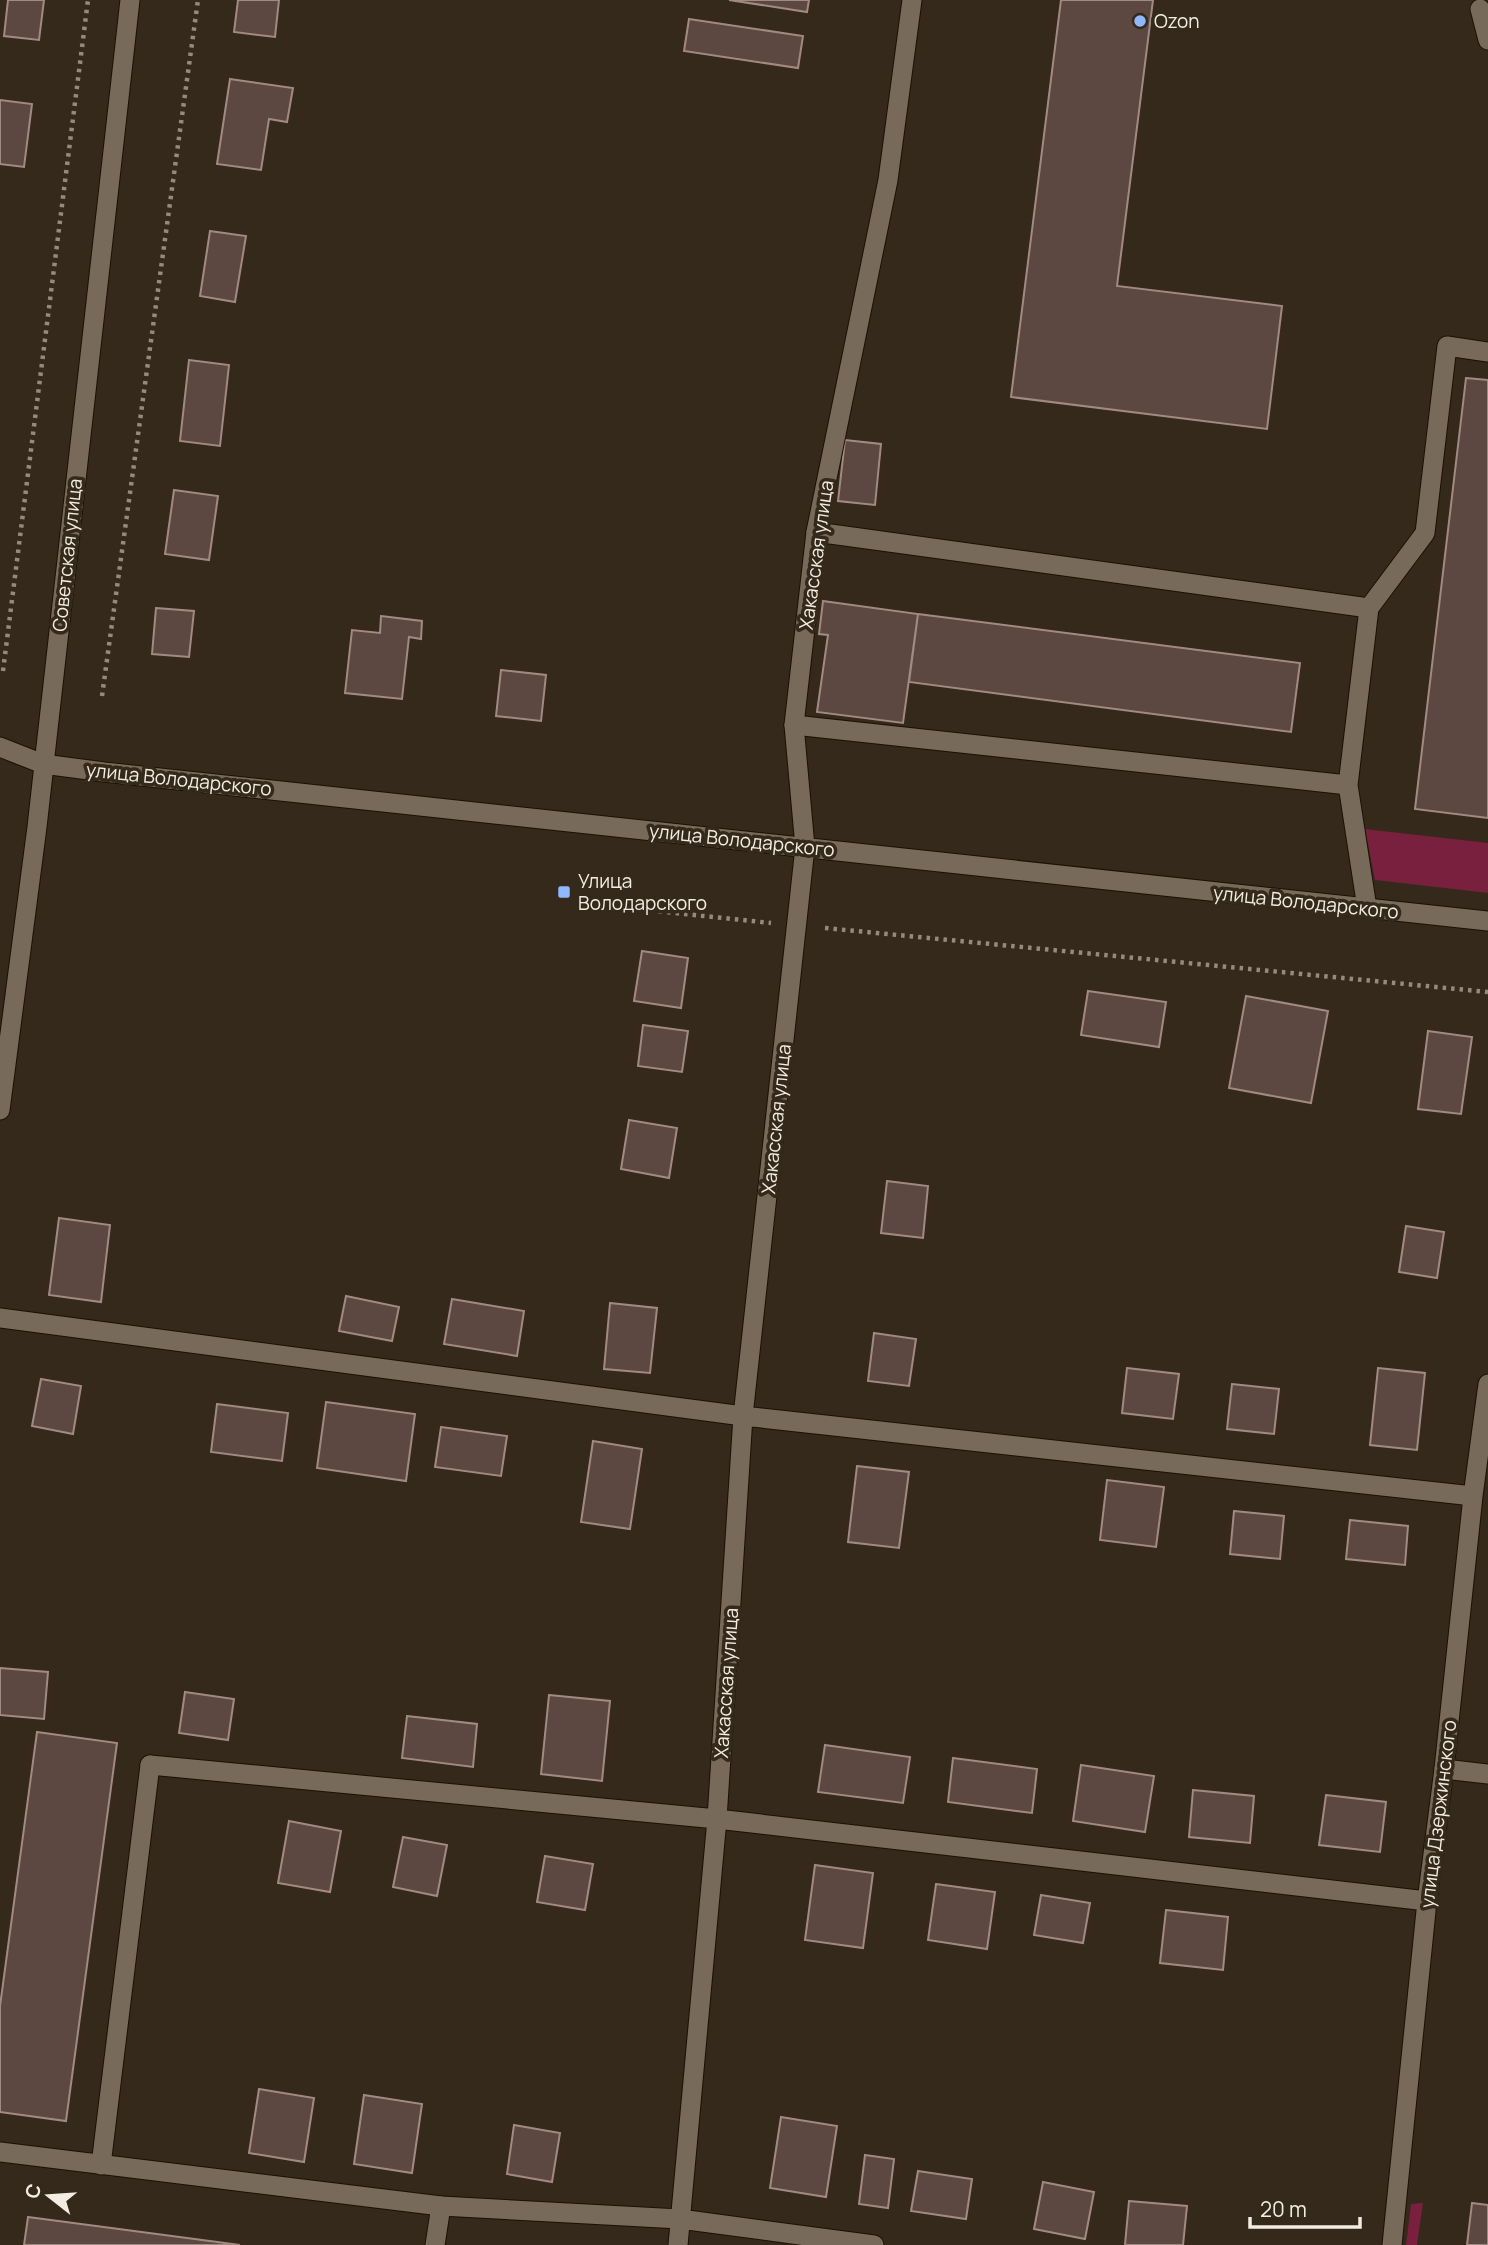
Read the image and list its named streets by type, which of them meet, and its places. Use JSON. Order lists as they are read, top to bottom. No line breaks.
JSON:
{"streets":{"street":["Советская улица","Хакасская улица","улица Володарского","улица Дзержинского"]},"crossings":[["Советская улица","улица Володарского"],["Хакасская улица","улица Володарского"]],"places":{"other":["Ozon"],"transit":["Улица Володарского"]},"scale_bar":"20 m","north":"left"}
